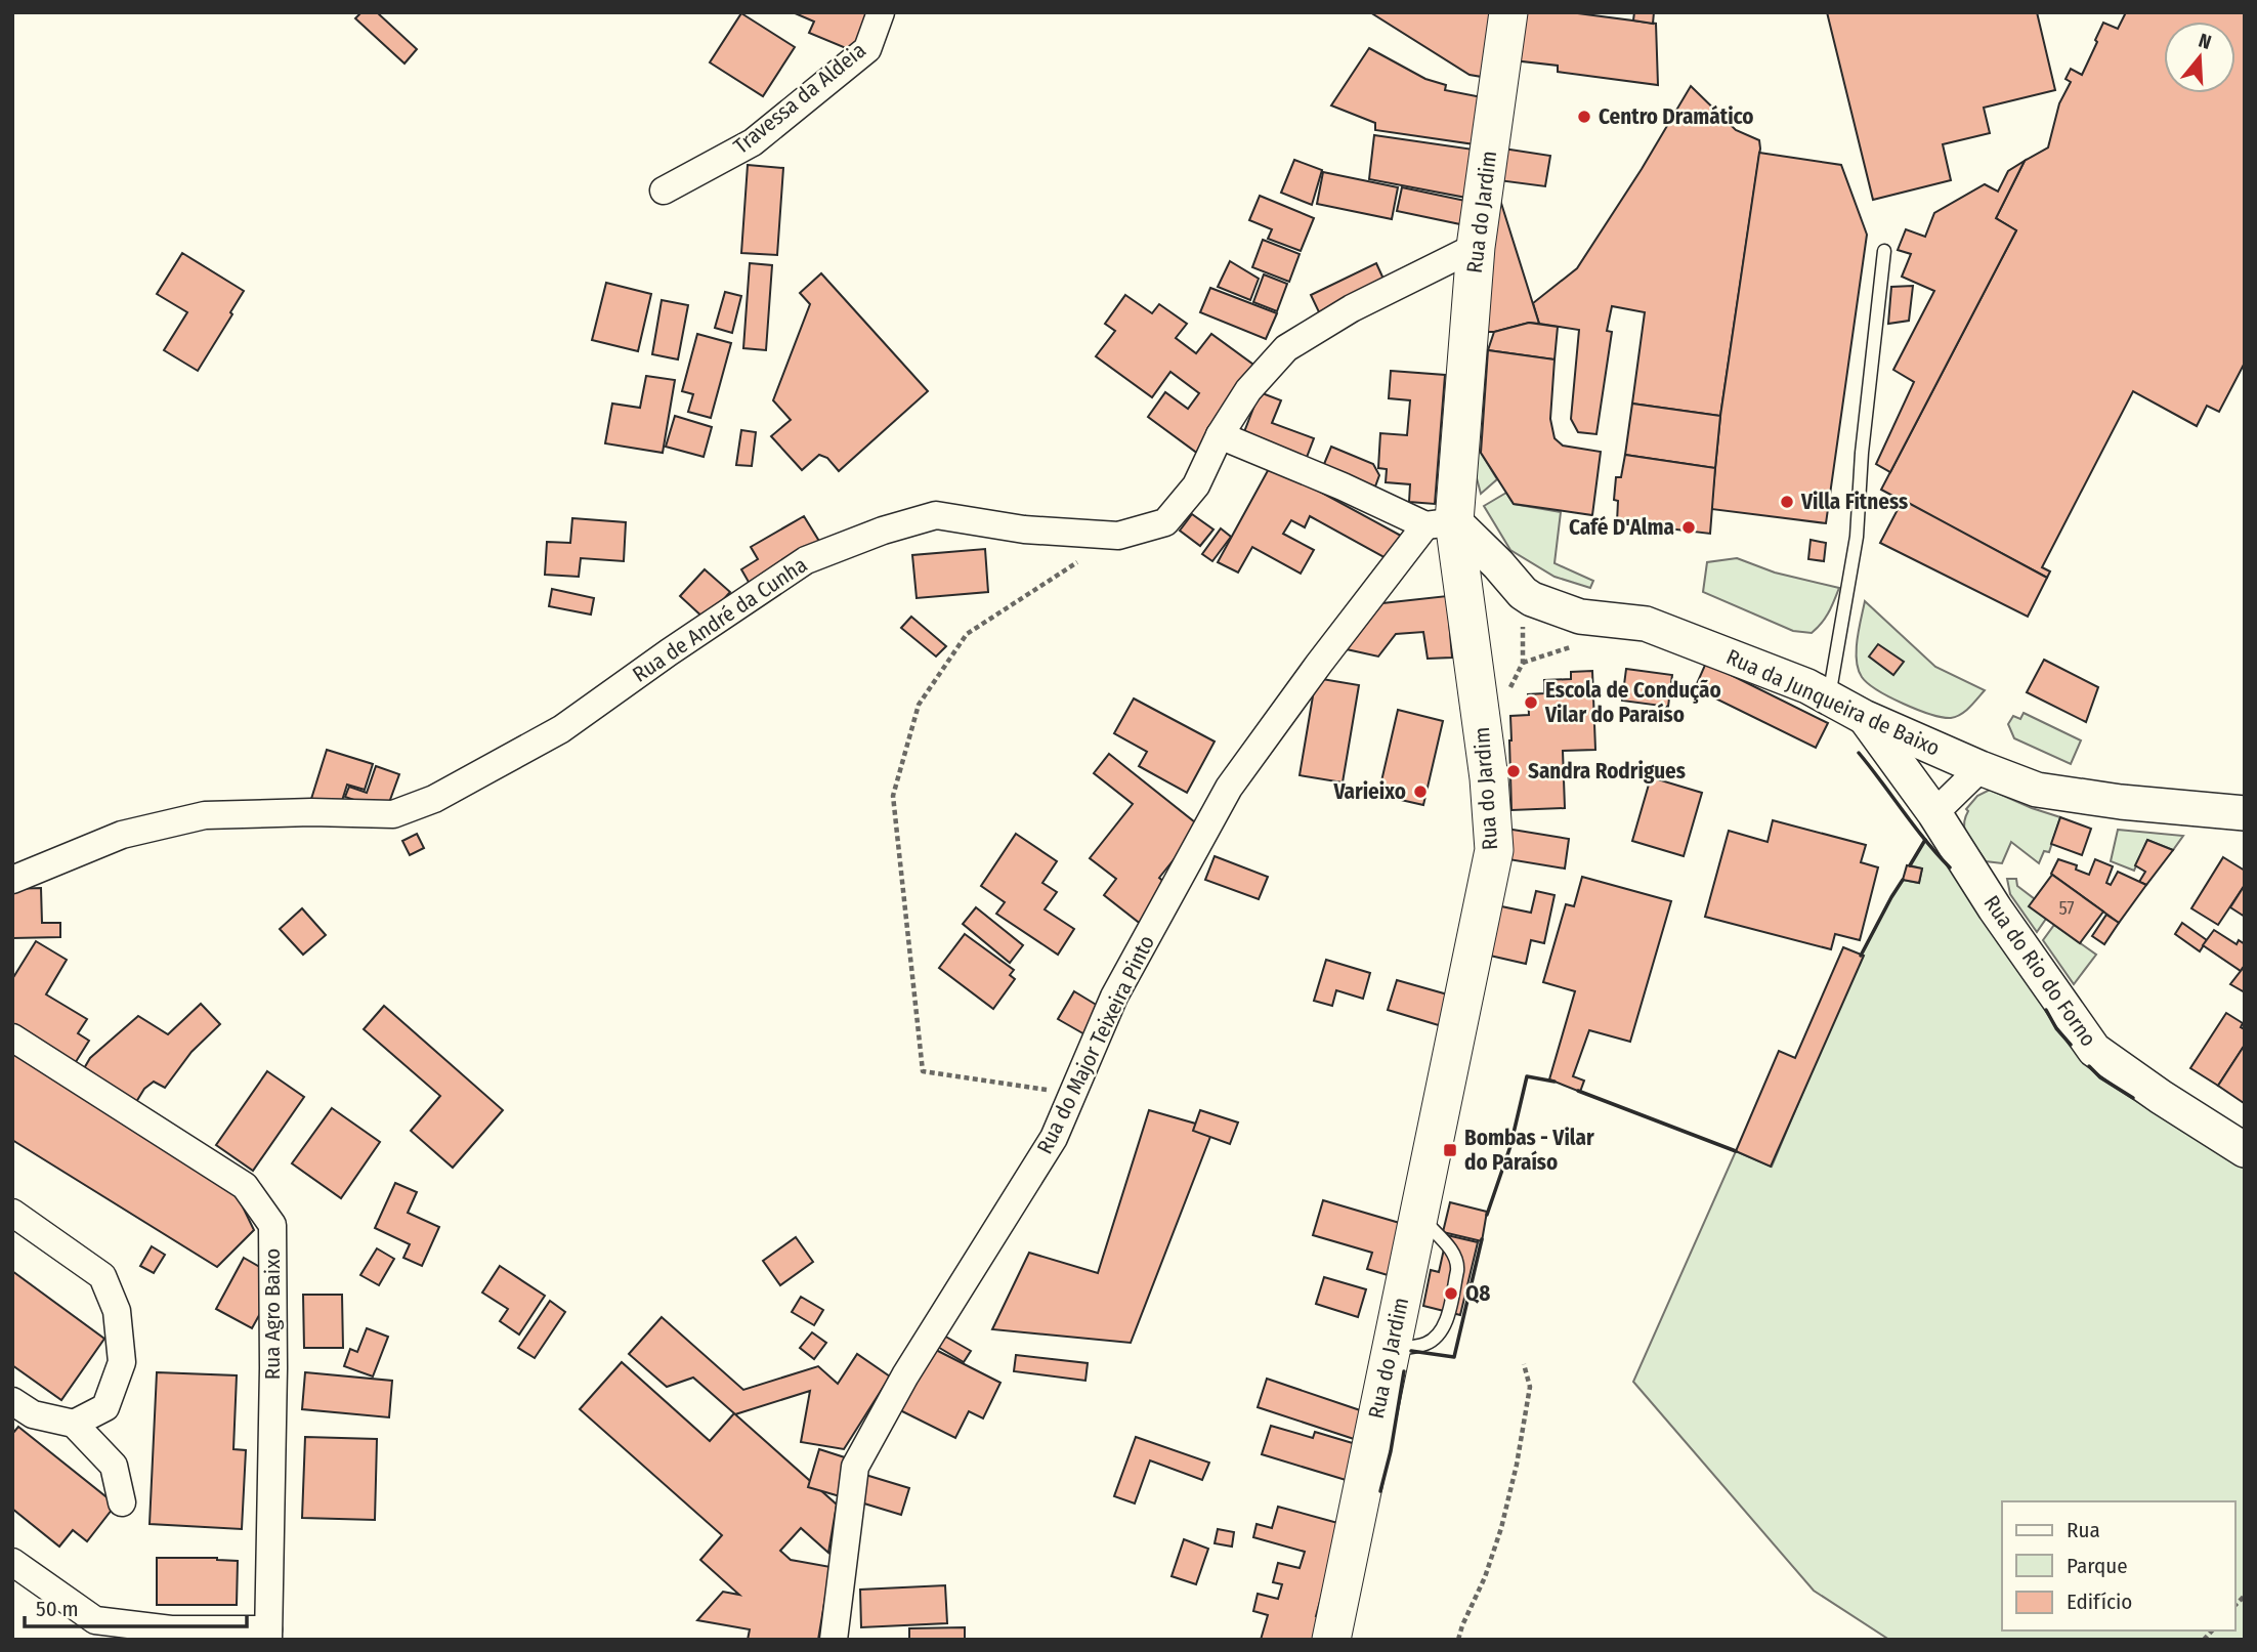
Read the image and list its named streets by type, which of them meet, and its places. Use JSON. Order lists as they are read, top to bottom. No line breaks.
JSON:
{"streets":{"main road":["Rua do Jardim"],"street":["Travessa da Aldeia","Rua de André da Cunha","Rua da Junqueira de Baixo","Rua do Rio do Forno","Rua do Major Teixeira Pinto","Rua Agro Baixo"]},"crossings":[["Rua do Jardim","Rua de André da Cunha"],["Rua do Jardim","Rua da Junqueira de Baixo"],["Rua do Jardim","Rua do Major Teixeira Pinto"],["Rua da Junqueira de Baixo","Rua do Rio do Forno"],["Rua da Junqueira de Baixo","Rua do Major Teixeira Pinto"]],"places":{"other":["Centro Dramático","Villa Fitness","Café D'Alma","Escola de Condução Vilar do Paraíso","Sandra Rodrigues","Varieixo","Q8"],"transit":["Bombas - Vilar do Paraíso"]},"house_numbers":["57"],"legend":["Rua","Parque","Edifício"],"scale_bar":"50 m","north":"top"}
